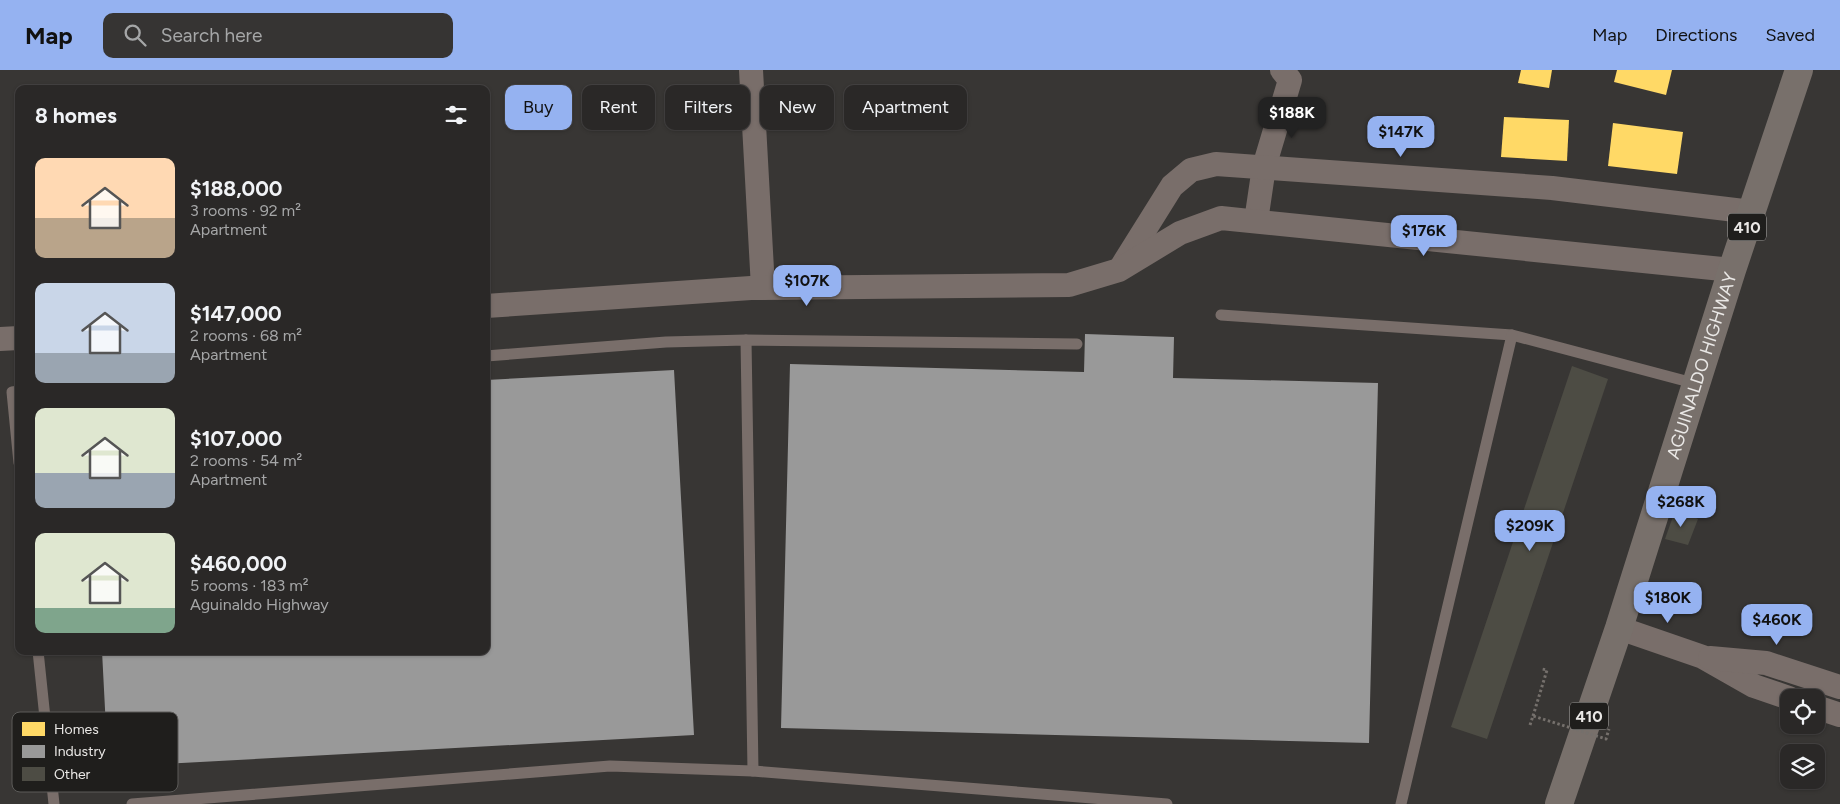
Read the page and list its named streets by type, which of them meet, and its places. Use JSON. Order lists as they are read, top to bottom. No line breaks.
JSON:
{"streets":{"main road":["410","AGUINALDO HIGHWAY"]},"legend":["Homes","Industry","Other"],"page":{"header":"Map","search":"Search here","nav":["Map","Directions","Saved"],"chip":["Buy","Rent","Filters","New","Apartment"],"heading":"8 homes","price":["$188K","$147K","$176K","$107K","$268K","$209K","$180K","$460K"],"list":[{"name":"$188,000","note":"3 rooms · 92 m² · Apartment"},{"name":"$147,000","note":"2 rooms · 68 m² · Apartment"},{"name":"$107,000","note":"2 rooms · 54 m² · Apartment"},{"name":"$460,000","note":"5 rooms · 183 m² · Aguinaldo Highway"}]}}
